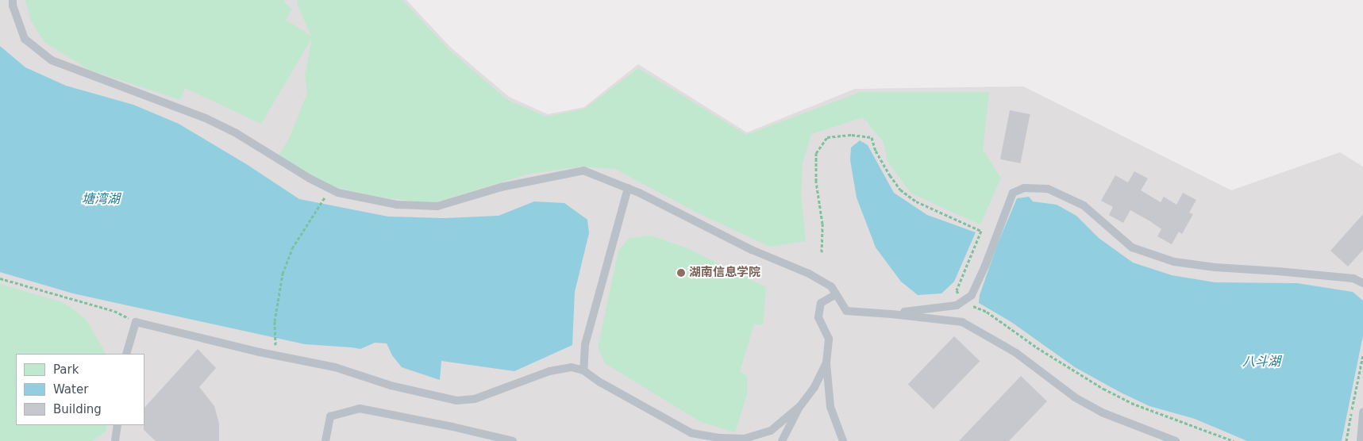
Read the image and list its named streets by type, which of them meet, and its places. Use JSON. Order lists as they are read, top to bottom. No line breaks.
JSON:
{"water":["塘湾湖","八斗湖"],"places":["湖南信息学院"],"legend":["Park","Water","Building"]}
